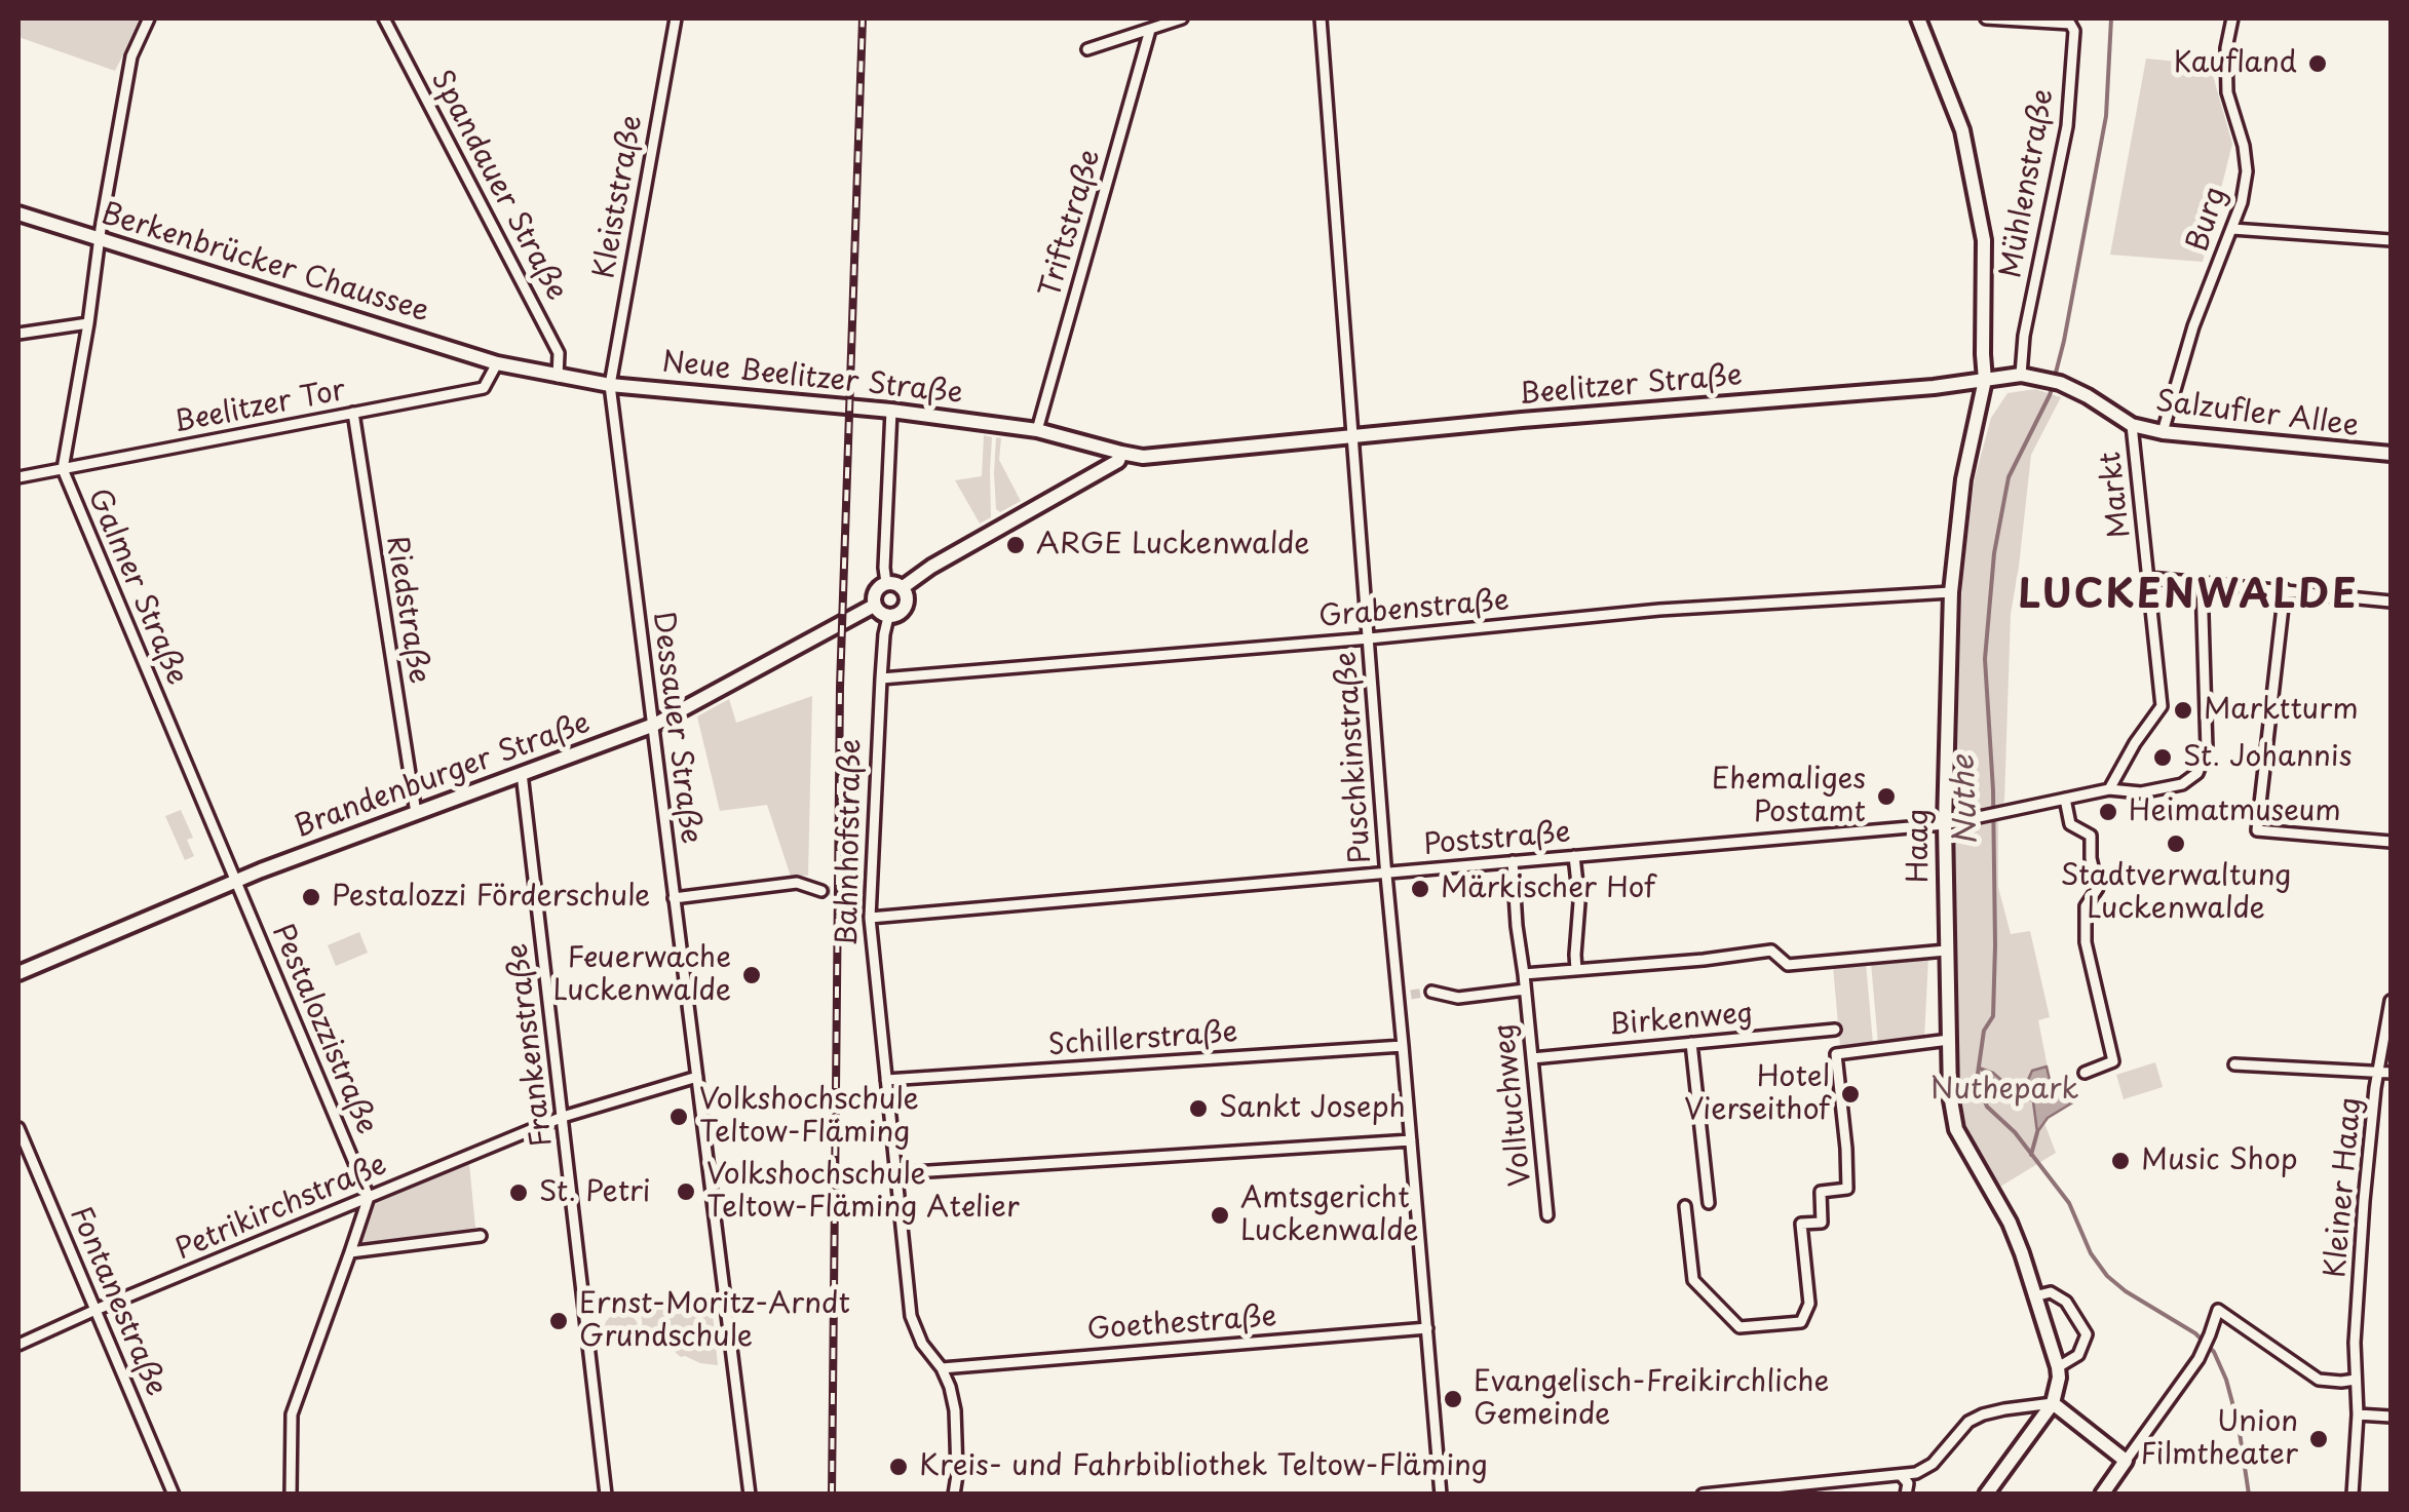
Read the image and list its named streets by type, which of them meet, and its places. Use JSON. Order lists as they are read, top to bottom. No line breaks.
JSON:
{"streets":{"main road":["Berkenbrücker Chaussee","Neue Beelitzer Straße","Beelitzer Straße","Salzufler Allee","Brandenburger Straße","Haag"],"street":["Mühlenstraße","Spandauer Straße","Kleiststraße","Burg","Triftstraße","Beelitzer Tor","Markt","Galmer Straße","Riedstraße","Grabenstraße","Dessauer Straße","Puschkinstraße","Poststraße","Bahnhofstraße","Birkenweg","Pestalozzistraße","Schillerstraße","Frankenstraße","Volltuchweg","Kleiner Haag","Petrikirchstraße","Fontanestraße","Goethestraße"]},"crossings":[["Mühlenstraße","Beelitzer Straße"],["Spandauer Straße","Neue Beelitzer Straße"],["Kleiststraße","Neue Beelitzer Straße"],["Kleiststraße","Dessauer Straße"],["Burg","Salzufler Allee"],["Triftstraße","Neue Beelitzer Straße"],["Berkenbrücker Chaussee","Neue Beelitzer Straße"],["Berkenbrücker Chaussee","Beelitzer Tor"],["Berkenbrücker Chaussee","Galmer Straße"],["Neue Beelitzer Straße","Beelitzer Straße"],["Neue Beelitzer Straße","Beelitzer Tor"],["Neue Beelitzer Straße","Dessauer Straße"],["Beelitzer Straße","Salzufler Allee"],["Beelitzer Straße","Markt"],["Beelitzer Straße","Puschkinstraße"],["Beelitzer Straße","Haag"],["Beelitzer Tor","Galmer Straße"],["Beelitzer Tor","Riedstraße"],["Salzufler Allee","Markt"],["Galmer Straße","Brandenburger Straße"],["Galmer Straße","Pestalozzistraße"],["Riedstraße","Brandenburger Straße"],["Grabenstraße","Puschkinstraße"],["Grabenstraße","Bahnhofstraße"],["Grabenstraße","Haag"],["Dessauer Straße","Brandenburger Straße"],["Puschkinstraße","Poststraße"],["Puschkinstraße","Schillerstraße"],["Puschkinstraße","Goethestraße"],["Brandenburger Straße","Bahnhofstraße"],["Brandenburger Straße","Pestalozzistraße"],["Brandenburger Straße","Frankenstraße"],["Poststraße","Bahnhofstraße"],["Poststraße","Haag"],["Poststraße","Volltuchweg"],["Bahnhofstraße","Schillerstraße"],["Bahnhofstraße","Goethestraße"],["Birkenweg","Volltuchweg"],["Pestalozzistraße","Petrikirchstraße"],["Frankenstraße","Petrikirchstraße"],["Petrikirchstraße","Fontanestraße"]],"districts":["LUCKENWALDE"],"water":["Nuthe"],"parks":["Nuthepark"],"places":["Kaufland","ARGE Luckenwalde","Marktturm","St. Johannis","Ehemaliges Postamt","Heimatmuseum","Stadtverwaltung Luckenwalde","Märkischer Hof","Pestalozzi Förderschule","Feuerwache Luckenwalde","Hotel Vierseithof","Sankt Joseph","Volkshochschule Teltow-Fläming","Music Shop","Volkshochschule Teltow-Fläming Atelier","St. Petri","Amtsgericht Luckenwalde","Ernst-Moritz-Arndt Grundschule","Evangelisch-Freikirchliche Gemeinde","Union Filmtheater","Kreis- und Fahrbibliothek Teltow-Fläming"]}
